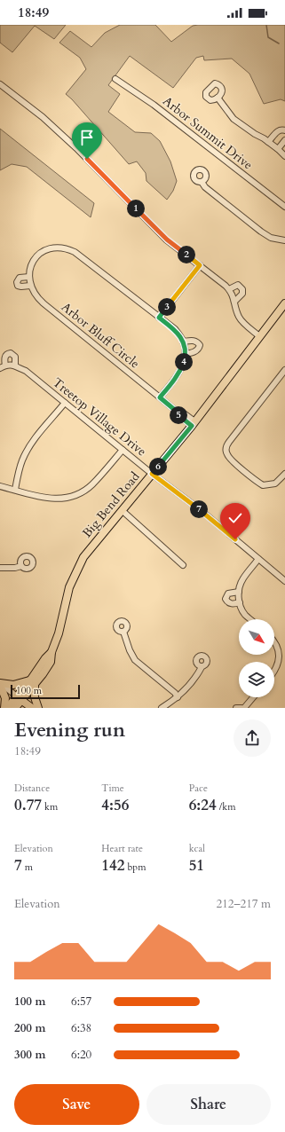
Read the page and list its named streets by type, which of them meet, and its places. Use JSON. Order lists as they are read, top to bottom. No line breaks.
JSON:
{"streets":{"main road":["Big Bend Road"],"street":["Arbor Summit Drive","Arbor Bluff Circle","Treetop Village Drive"]},"crossings":[["Arbor Bluff Circle","Big Bend Road"],["Treetop Village Drive","Big Bend Road"]],"scale_bar":"100 m","north":"bottom right","page":{"status":"18:49","pins":["1","2","3","4","5","6","7"],"scale":"100 m","heading":["Evening run","18:49"],"stats":[["Distance","0.77 km"],["Time","4:56"],["Pace","6:24 /km"],["Elevation","7 m"],["Heart rate","142 bpm"],["kcal","51"]],"chart":["Elevation","212–217 m"],"list":[{"name":"100 m","note":"6:57"},{"name":"200 m","note":"6:38"},{"name":"300 m","note":"6:20"}],"buttons":["Save","Share"]}}
